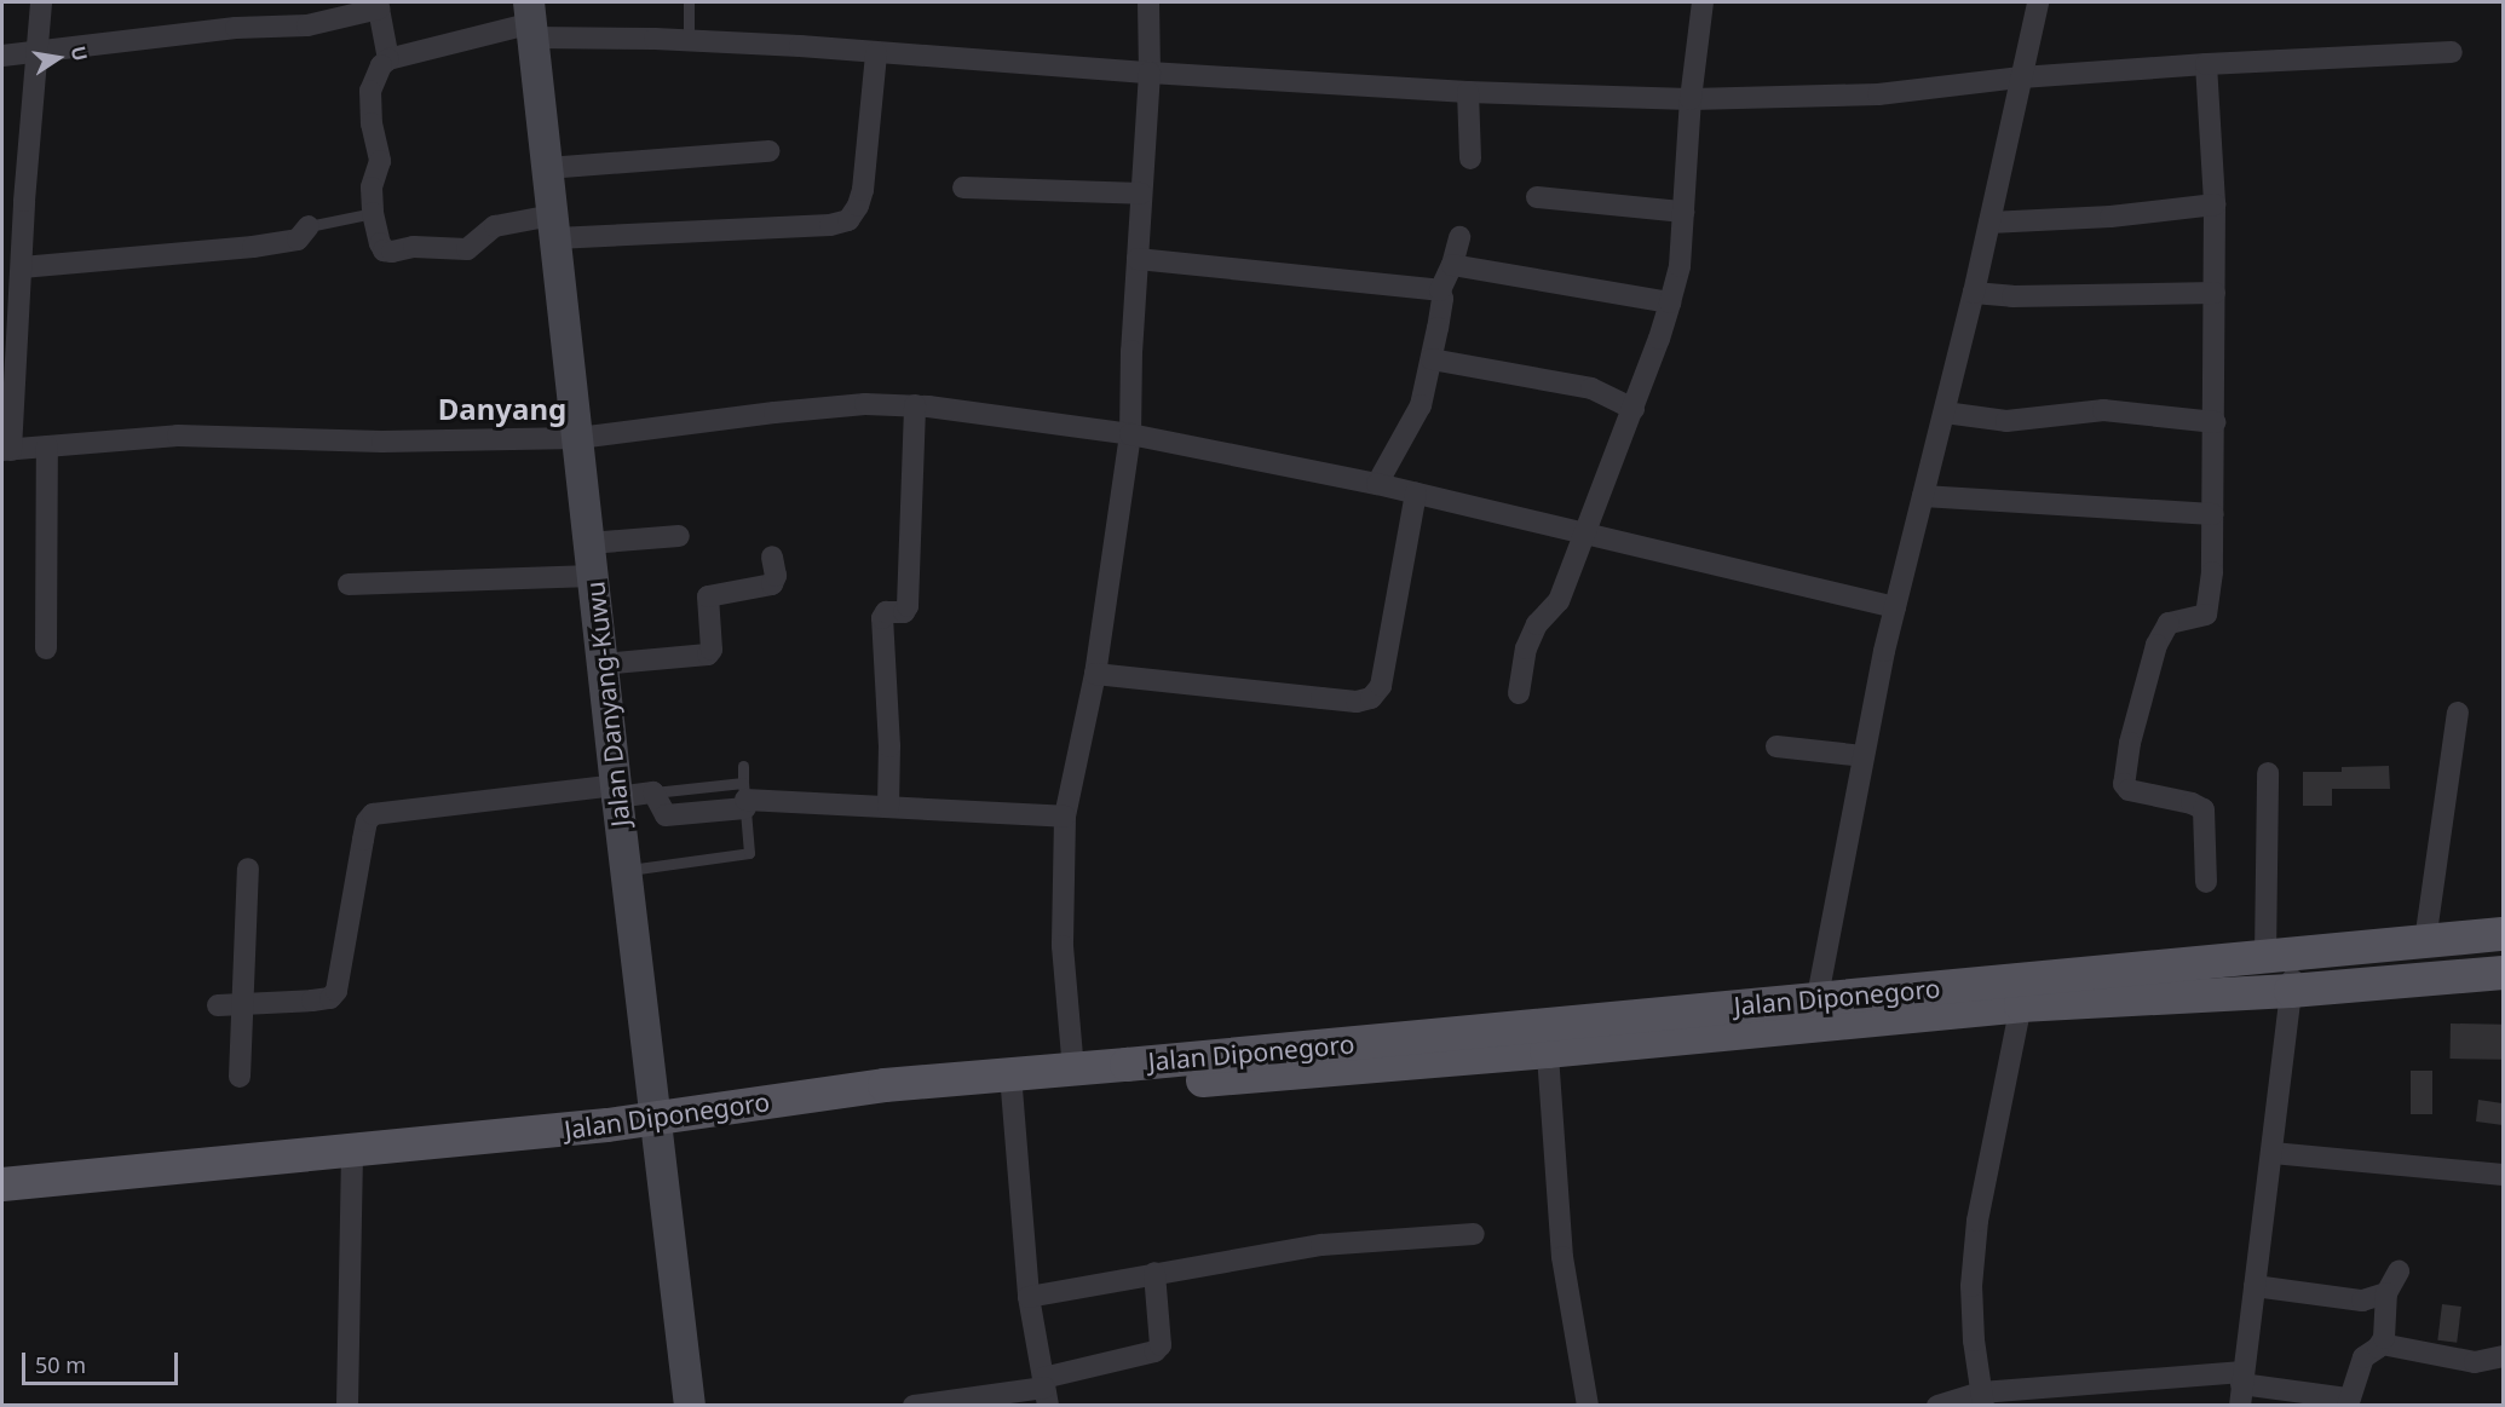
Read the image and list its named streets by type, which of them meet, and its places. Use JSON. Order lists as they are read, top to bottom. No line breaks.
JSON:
{"streets":{"main road":["Jalan Diponegoro"],"street":["Jalan Danyang-Kuwu"]},"crossings":[["Jalan Danyang-Kuwu","Jalan Diponegoro"]],"districts":["Danyang"],"scale_bar":"50 m","north":"right"}
